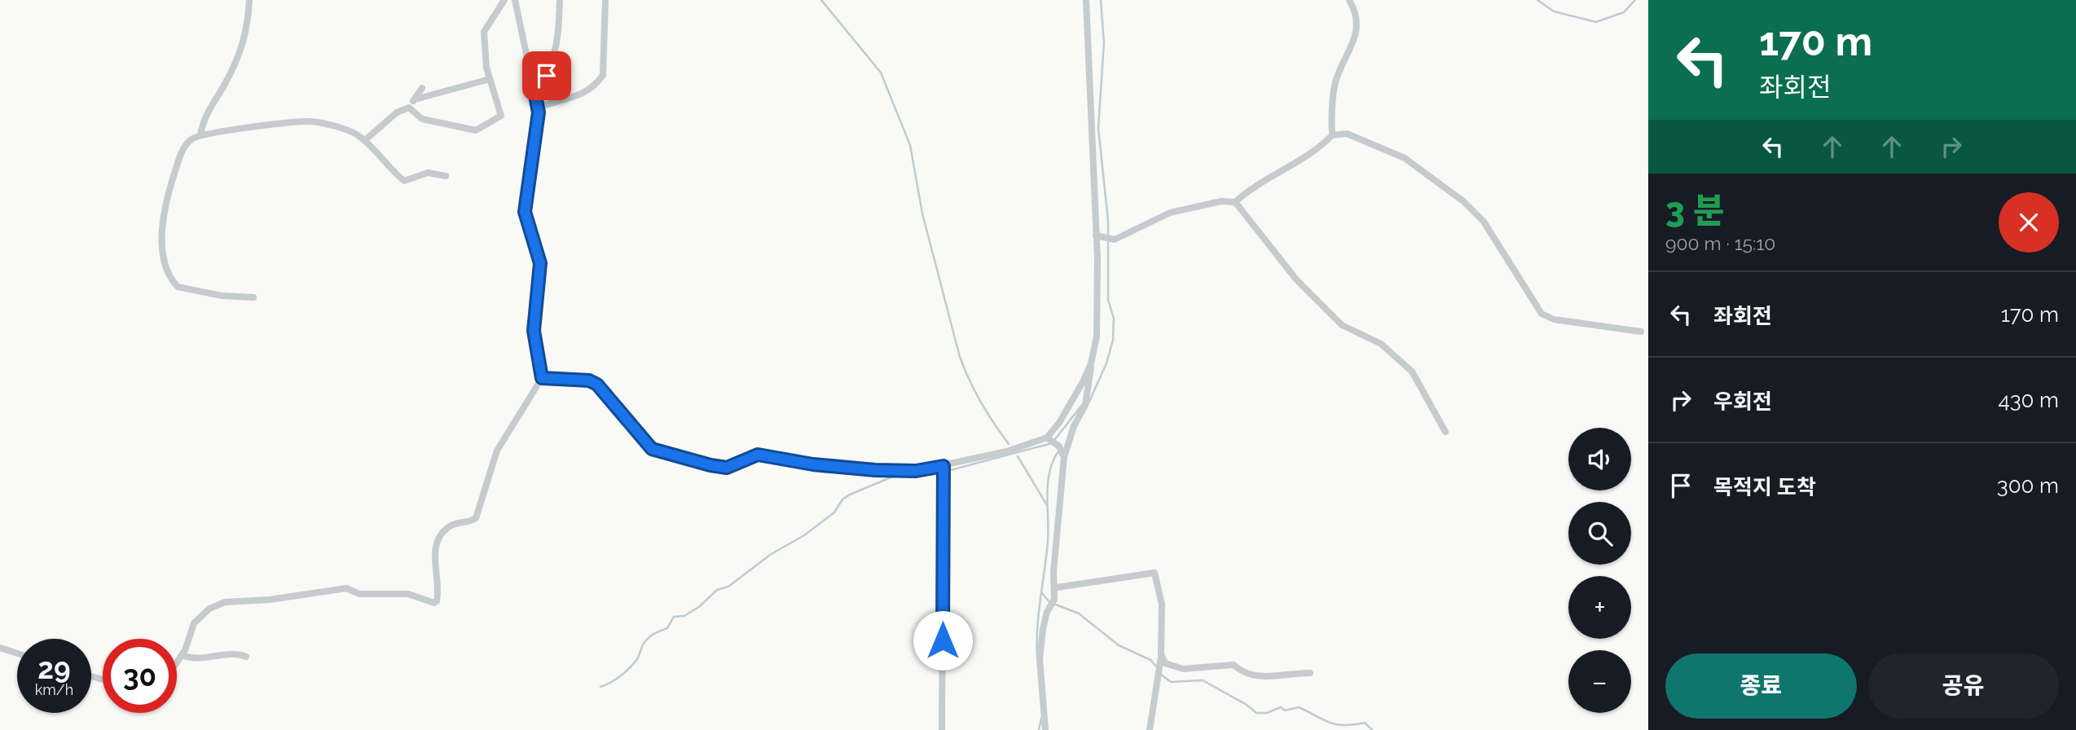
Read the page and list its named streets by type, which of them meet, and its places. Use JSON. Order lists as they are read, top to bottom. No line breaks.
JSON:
{"page":{"turn":["170 m","좌회전"],"heading":["3 분","900 m · 15:10"],"list":[{"name":"좌회전","value":"170 m"},{"name":"우회전","value":"430 m"},{"name":"목적지 도착","value":"300 m"}],"map_buttons":["+","−"],"speed":"29 km/h","limit":"30","buttons":["종료","공유"]}}
